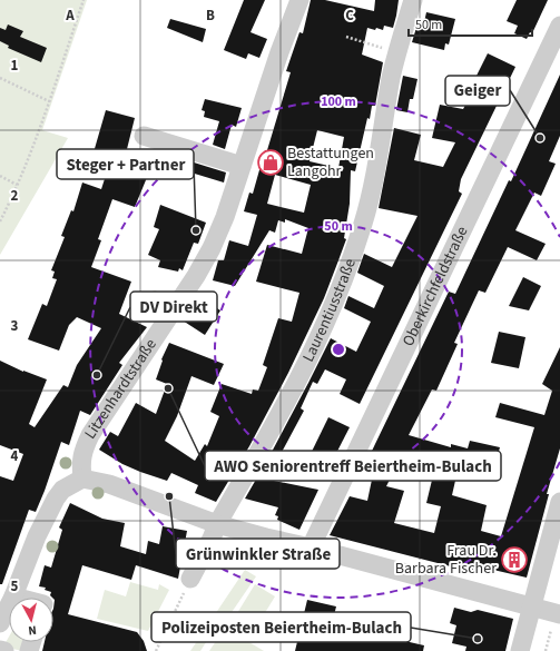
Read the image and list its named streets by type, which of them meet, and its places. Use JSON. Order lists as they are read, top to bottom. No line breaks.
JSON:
{"streets":{"street":["Oberkirchfeldstraße","Laurentiusstraße","Litzenhardtstraße"]},"places":{"other":["Geiger","Steger + Partner","DV Direkt","AWO Seniorentreff Beiertheim-Bulach","Grünwinkler Straße","Polizeiposten Beiertheim-Bulach"],"shop":["Bestattungen Langohr"],"building":["Frau Dr. Barbara Fischer"]},"scale_bar":"50 m","north":"bottom","grid":{"columns":["A","B","C"],"rows":["1","2","3","4","5"]},"rings":["100 m","50 m"]}
